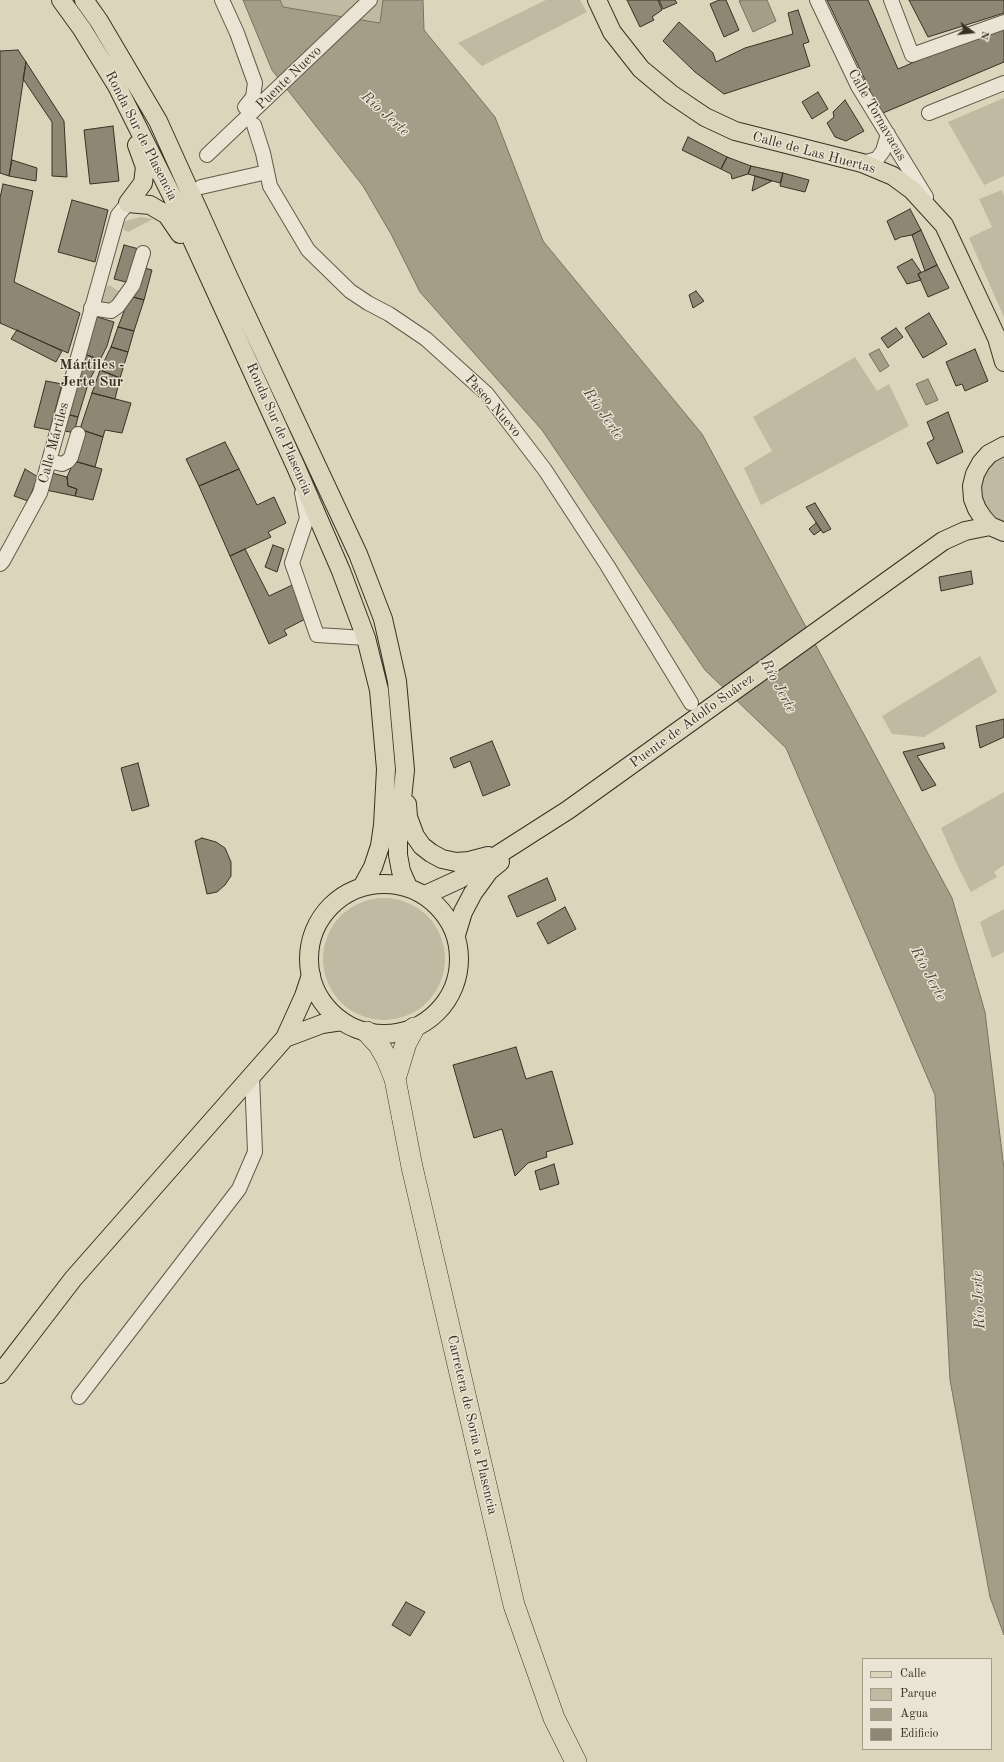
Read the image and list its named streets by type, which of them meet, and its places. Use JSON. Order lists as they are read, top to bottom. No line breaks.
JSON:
{"streets":{"highway":["Carretera de Soria a Plasencia"],"main road":["Ronda Sur de Plasencia","Calle de Las Huertas","Puente de Adolfo Suárez"],"street":["Puente Nuevo","Calle Tornavacas","Paseo Nuevo","Calle Mártiles"]},"crossings":[["Calle Tornavacas","Calle de Las Huertas"]],"districts":["Mártiles - Jerte Sur"],"water":["Río Jerte"],"legend":["Calle","Parque","Agua","Edificio"],"north":"right"}
